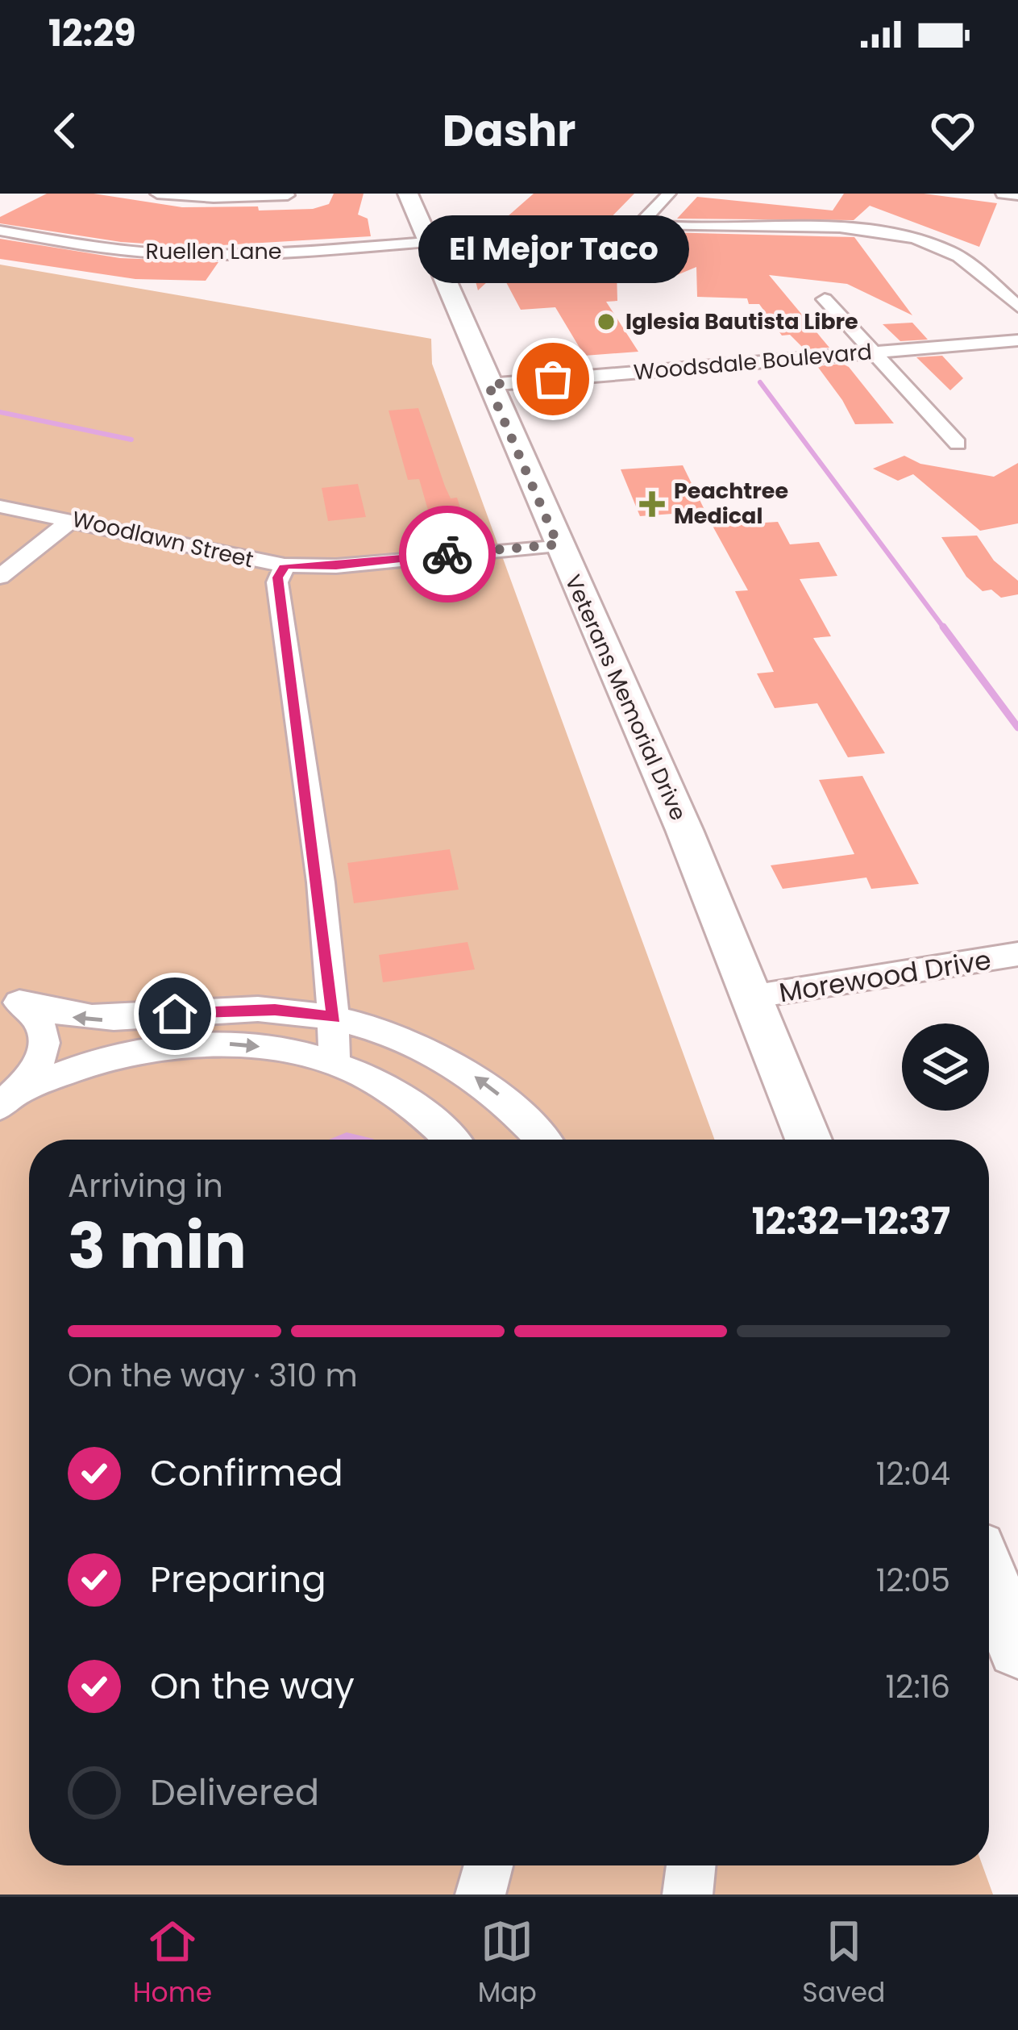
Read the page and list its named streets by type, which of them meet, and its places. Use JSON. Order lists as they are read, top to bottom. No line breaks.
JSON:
{"streets":{"main road":["Veterans Memorial Drive"],"street":["Ruellen Lane","Woodsdale Boulevard","Woodlawn Street","Morewood Drive"]},"crossings":[["Ruellen Lane","Veterans Memorial Drive"],["Woodsdale Boulevard","Veterans Memorial Drive"],["Woodlawn Street","Veterans Memorial Drive"],["Veterans Memorial Drive","Morewood Drive"]],"places":{"other":["Iglesia Bautista Libre","El Mejor Taco"],"health":["Peachtree Medical"]},"page":{"status":"12:29","header":"Dashr","bubble":"El Mejor Taco","heading":["3 min","Arriving in","12:32–12:37"],"bar":"On the way · 310 m","list":[["Confirmed","12:04"],["Preparing","12:05"],["On the way","12:16"],"Delivered"],"tabs":["Home","Map","Saved"]}}
